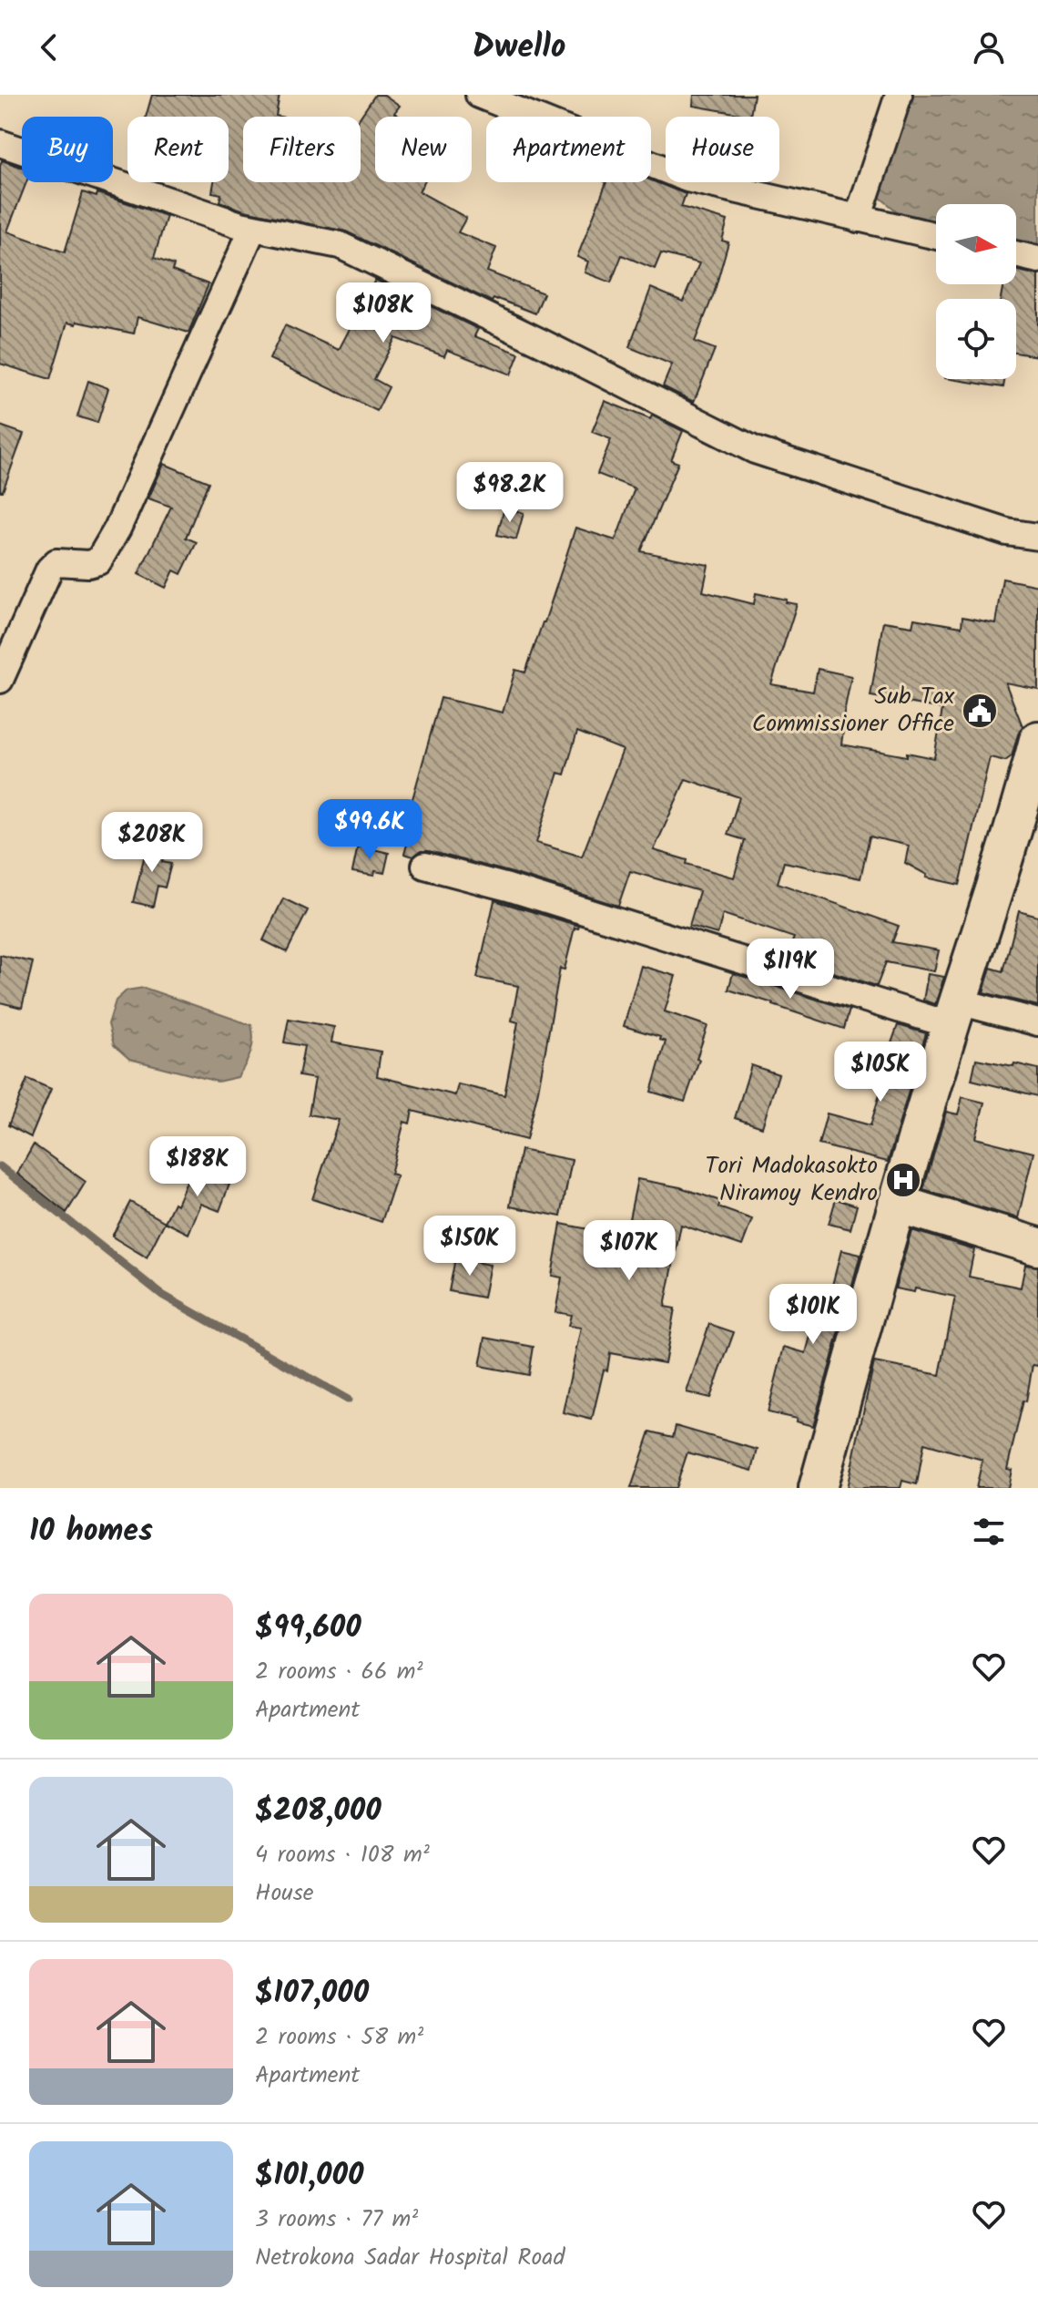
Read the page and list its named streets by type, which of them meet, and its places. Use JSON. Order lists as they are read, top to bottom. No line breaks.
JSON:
{"places":{"public building":["Sub Tax Commissioner Office"],"hospital":["Tori Madokasokto Niramoy Kendro"]},"north":"right","page":{"header":"Dwello","chip":["Buy","Rent","Filters","New","Apartment","House"],"price":["$108K","$98.2K","$99.6K","$208K","$119K","$105K","$188K","$150K","$107K","$101K"],"heading":"10 homes","list":[{"name":"$99,600","note":"2 rooms · 66 m² · Apartment"},{"name":"$208,000","note":"4 rooms · 108 m² · House"},{"name":"$107,000","note":"2 rooms · 58 m² · Apartment"},{"name":"$101,000","note":"3 rooms · 77 m² · Netrokona Sadar Hospital Road"}]}}
